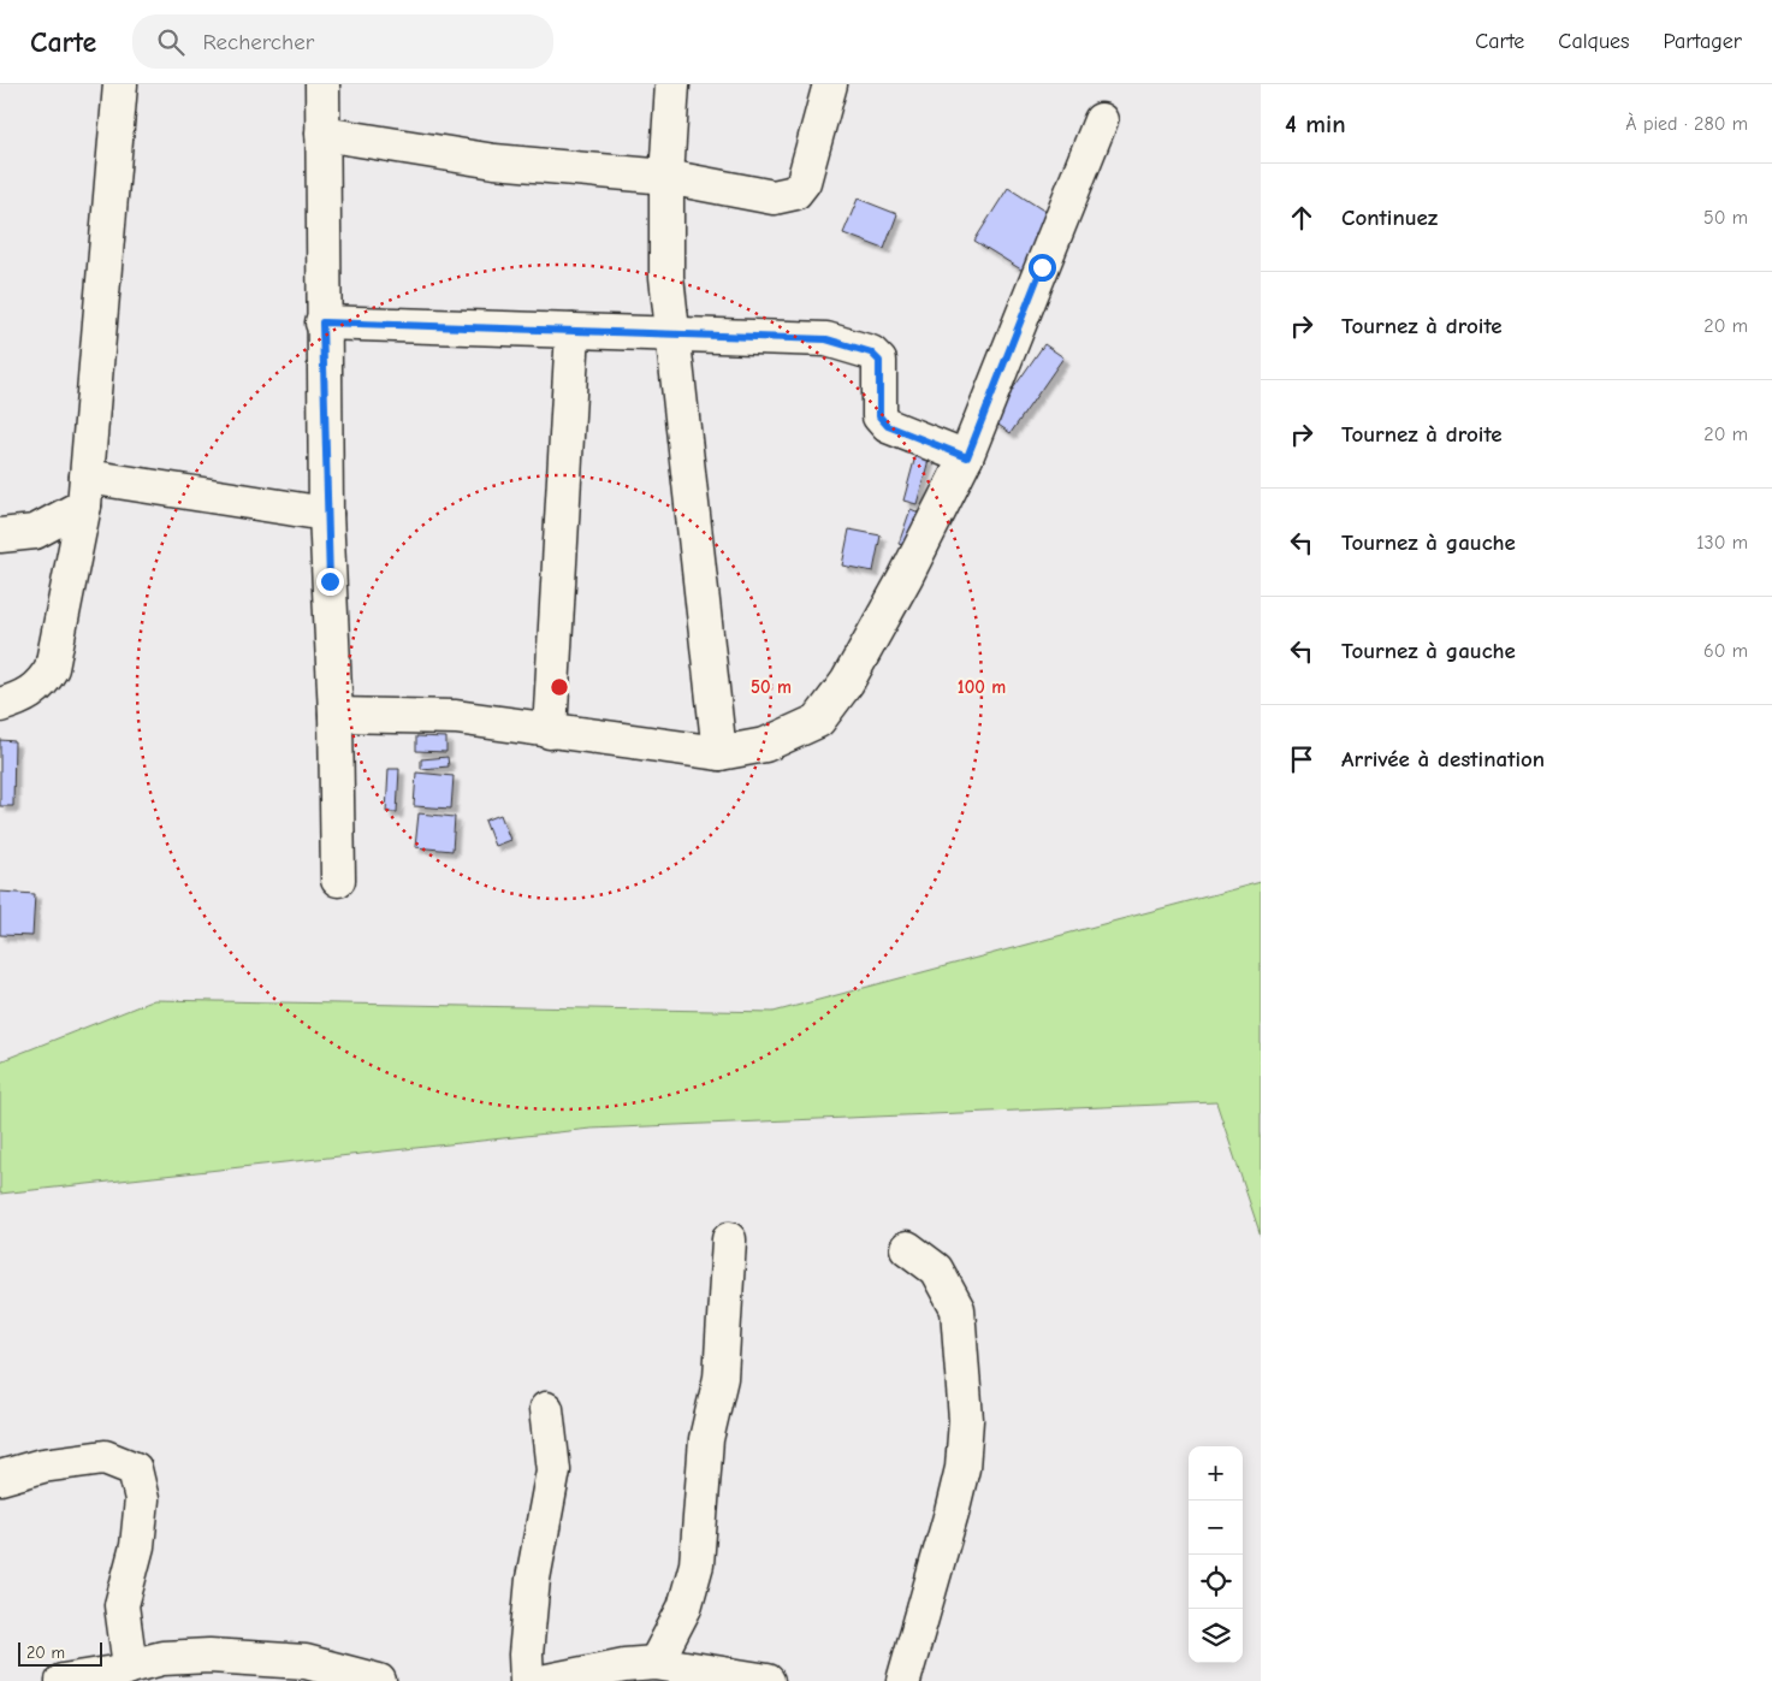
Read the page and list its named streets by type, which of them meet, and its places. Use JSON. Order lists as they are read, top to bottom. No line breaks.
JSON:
{"scale_bar":"20 m","page":{"header":"Carte","search":"Rechercher","nav":["Carte","Calques","Partager"],"heading":["4 min","À pied · 280 m"],"list":[["Continuez","50 m"],["Tournez à droite","20 m"],["Tournez à droite","20 m"],["Tournez à gauche","130 m"],["Tournez à gauche","60 m"],"Arrivée à destination"],"map_buttons":["+","−"],"scale":"20 m"},"rings":["50 m","100 m"]}
